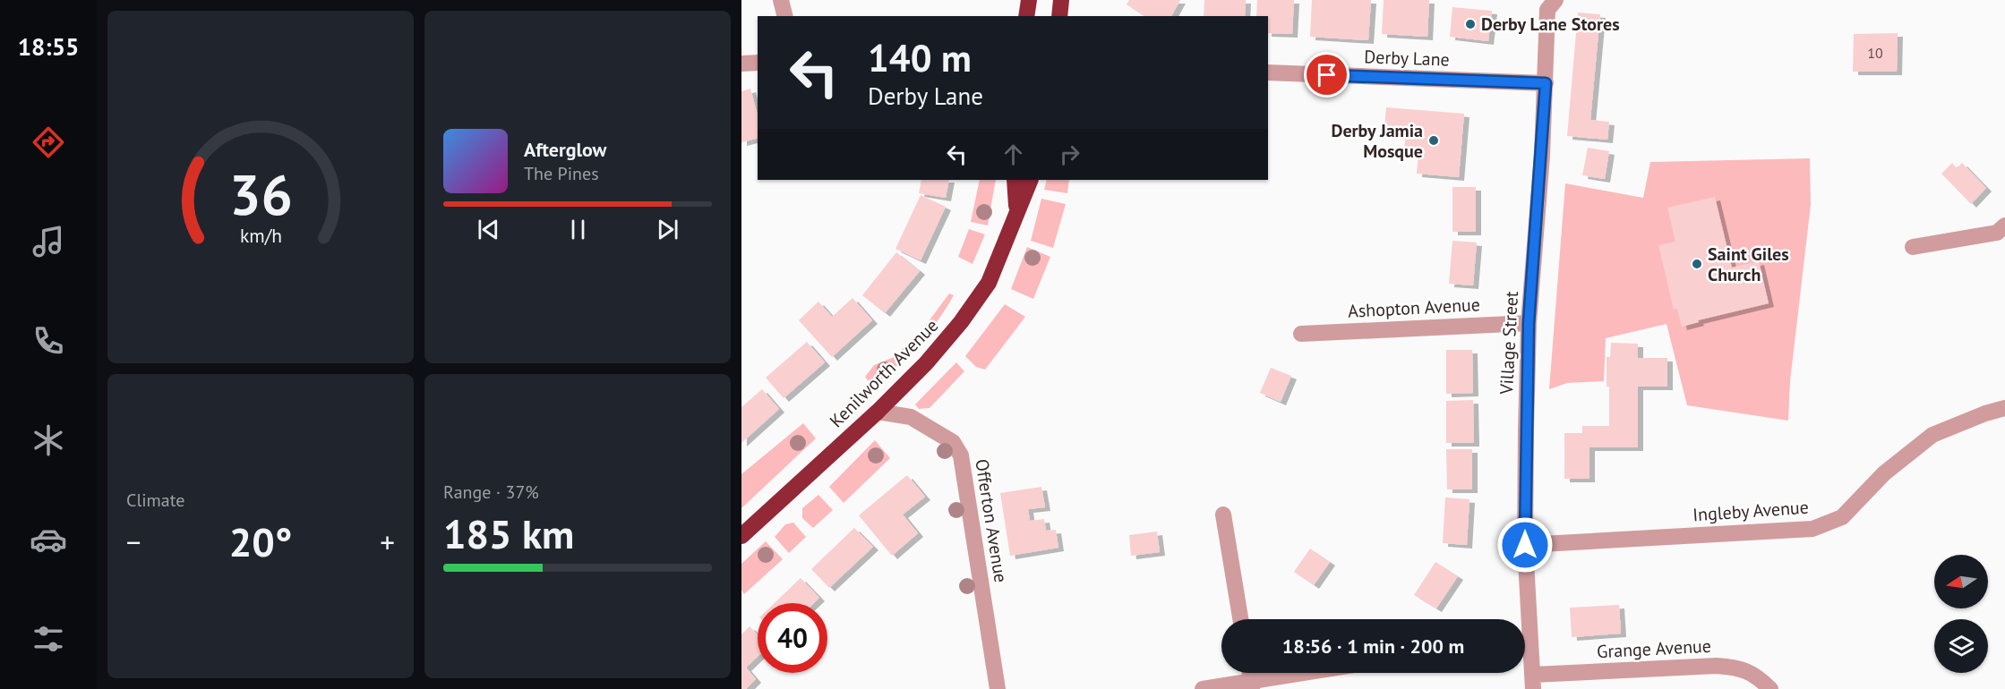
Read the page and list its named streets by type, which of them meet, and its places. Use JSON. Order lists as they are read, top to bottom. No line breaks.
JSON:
{"streets":{"highway":["Kenilworth Avenue"],"street":["Derby Lane","Ashopton Avenue","Village Street","Ingleby Avenue","Offerton Avenue","Grange Avenue"]},"crossings":[["Derby Lane","Village Street"],["Ashopton Avenue","Village Street"],["Village Street","Ingleby Avenue"],["Village Street","Grange Avenue"],["Kenilworth Avenue","Offerton Avenue"]],"places":["Derby Lane Stores","Derby Jamia Mosque","Saint Giles Church"],"house_numbers":["10"],"north":"left","page":{"tabs":"18:55","turn":["140 m","Derby Lane"],"song":["Afterglow","The Pines"],"tile":["Climate",["Range · 37%","185 km"]],"heat":["−","20°","+"],"limit":"40","trip":"18:56 · 1 min · 200 m","gauge":["36","km/h"]}}
